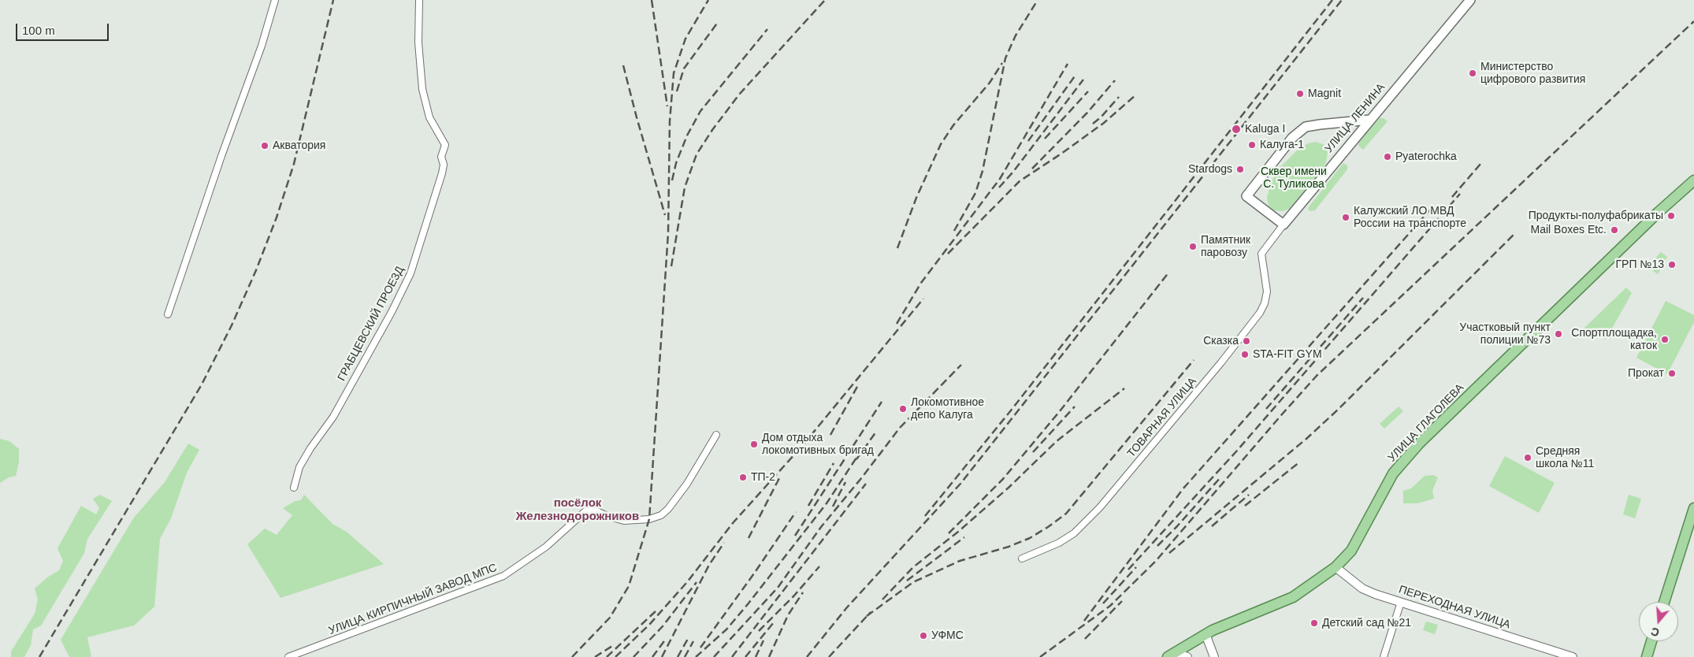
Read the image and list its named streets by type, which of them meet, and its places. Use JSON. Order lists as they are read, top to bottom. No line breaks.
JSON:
{"streets":{"main road":["УЛИЦА ЛЕНИНА","УЛИЦА ГЛАГОЛЕВА"],"street":["ГРАБЦЕВСКИЙ ПРОЕЗД","ТОВАРНАЯ УЛИЦА","УЛИЦА КИРПИЧНЫЙ ЗАВОД МПС","ПЕРЕХОДНАЯ УЛИЦА"]},"crossings":[["УЛИЦА ЛЕНИНА","ТОВАРНАЯ УЛИЦА"],["УЛИЦА ГЛАГОЛЕВА","ПЕРЕХОДНАЯ УЛИЦА"]],"districts":["посёлок Железнодорожников"],"parks":["Сквер имени С. Туликова"],"places":["Министерство цифрового развития","Magnit","Kaluga I","Калуга-1","Акватория","Pyaterochka","Stardogs","Продукты-полуфабрикаты","Калужский ЛО МВД России на транспорте","Mail Boxes Etc.","Памятник паровозу","ГРП №13","Участковый пункт полиции №73","Спортплощадка, каток","Сказка","STA-FIT GYM","Прокат","Локомотивное депо Калуга","Дом отдыха локомотивных бригад","Средняя школа №11","ТП-2","Детский сад №21","УФМС"],"scale_bar":"100 m","north":"bottom"}
